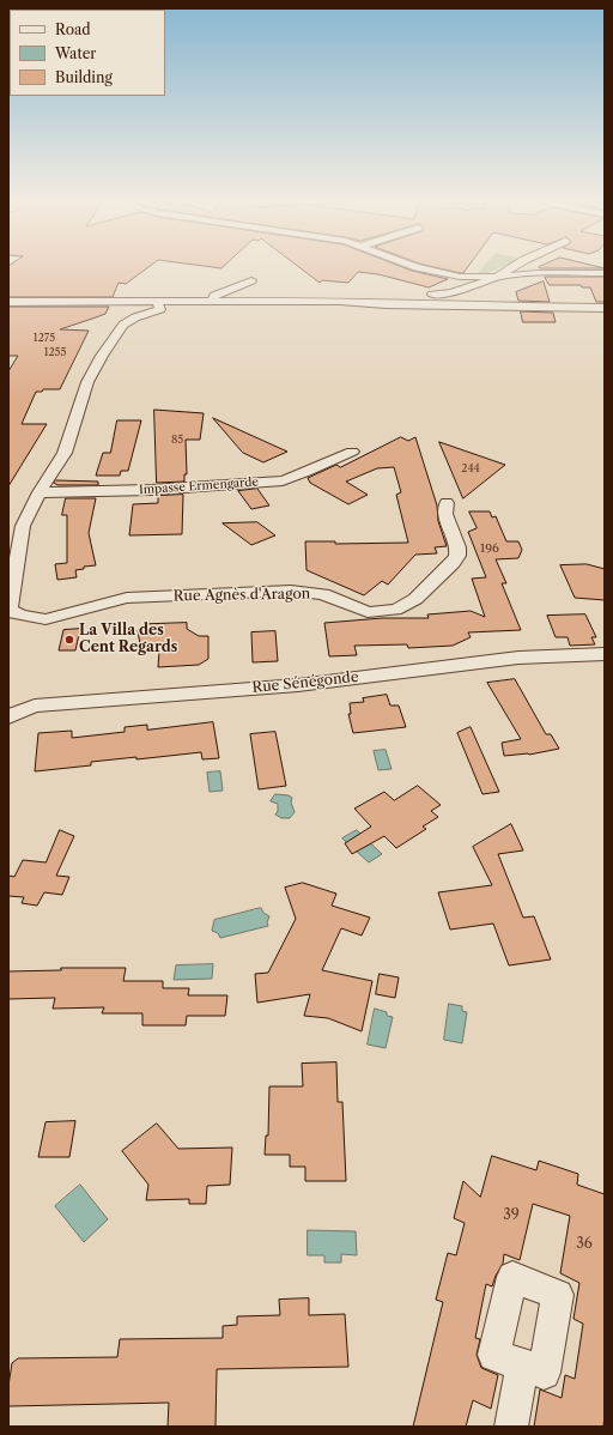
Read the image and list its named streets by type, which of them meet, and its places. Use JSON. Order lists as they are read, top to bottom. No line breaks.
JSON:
{"streets":{"street":["Impasse Ermengarde","Rue Agnès d'Aragon","Rue Sénégonde"]},"places":["La Villa des Cent Regards"],"house_numbers":["1275","1255","85","244","196","39","36"],"legend":["Road","Water","Building"]}
